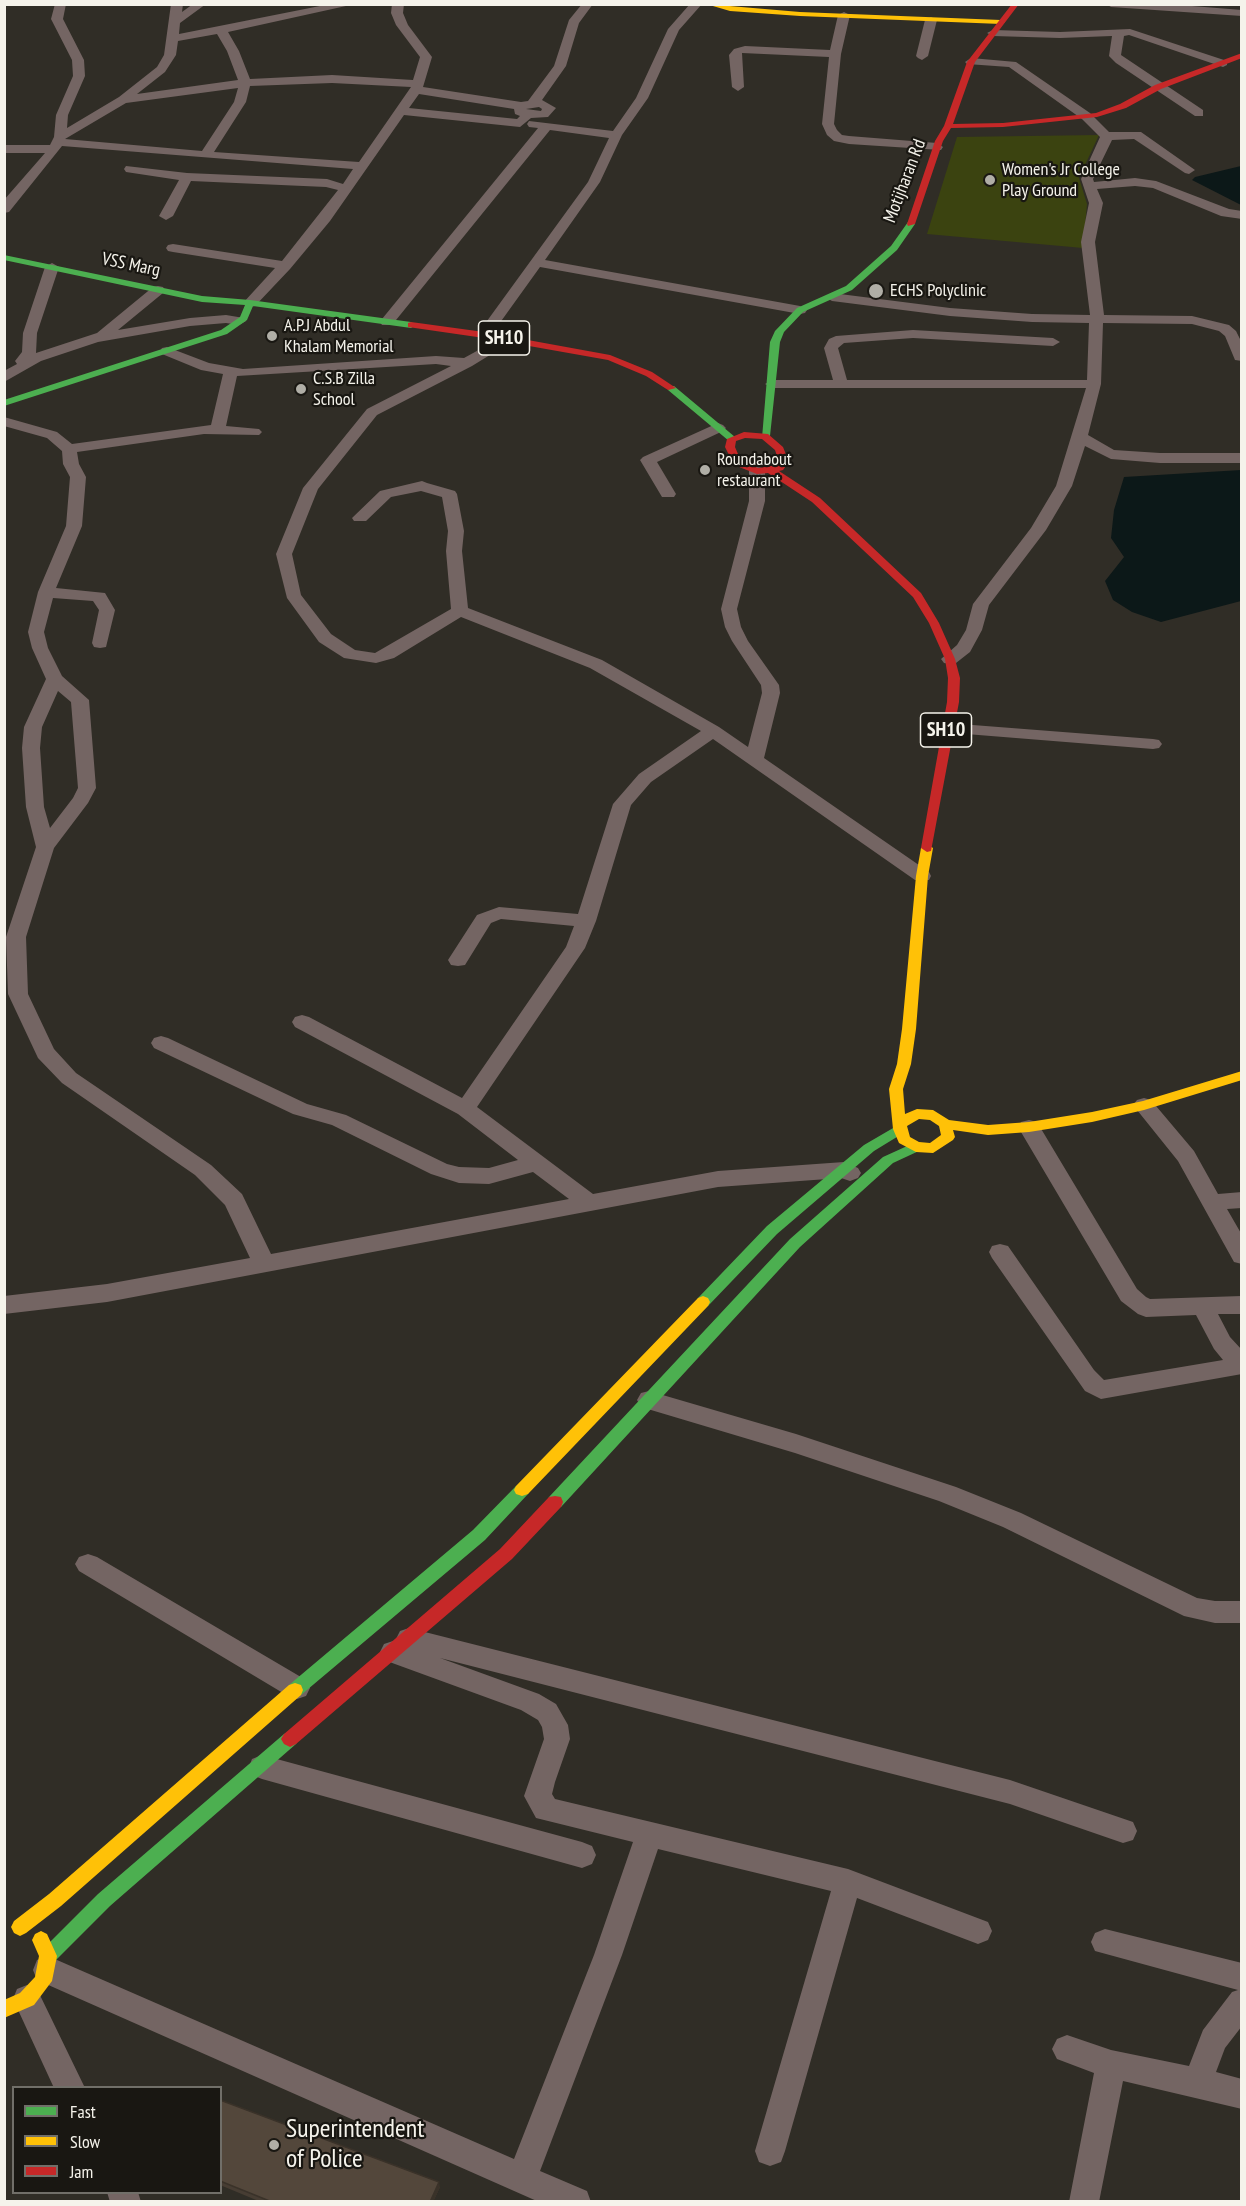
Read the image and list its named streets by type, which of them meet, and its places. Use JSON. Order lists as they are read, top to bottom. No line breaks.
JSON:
{"streets":{"main road":["Motijharan Rd","VSS Marg","SH10"]},"crossings":[["Motijharan Rd","SH10"],["VSS Marg","SH10"]],"places":["Women's Jr College Play Ground","ECHS Polyclinic","A.P.J Abdul Khalam Memorial","C.S.B Zilla School","Roundabout restaurant","Superintendent of Police"],"legend":["Fast","Slow","Jam"]}
